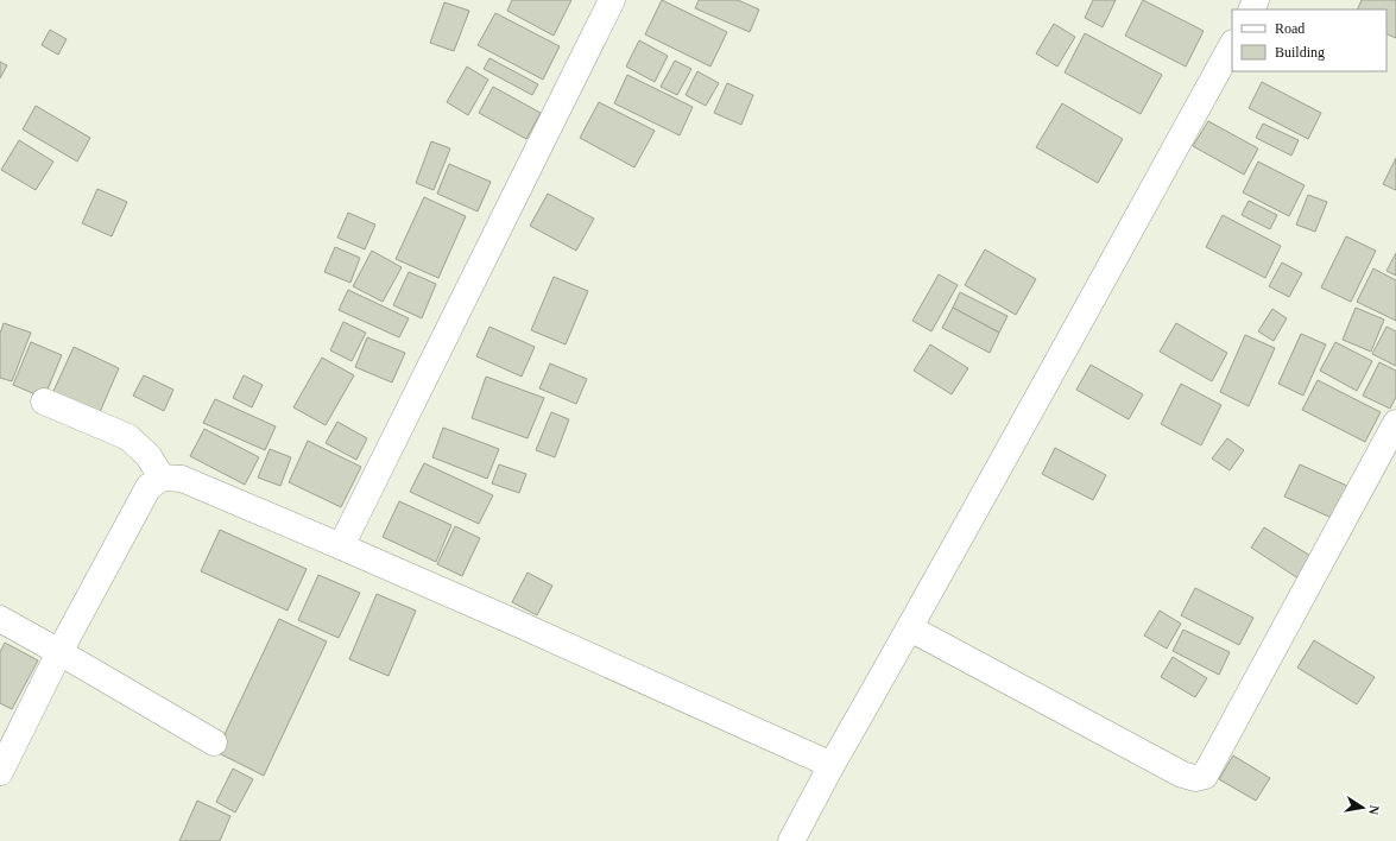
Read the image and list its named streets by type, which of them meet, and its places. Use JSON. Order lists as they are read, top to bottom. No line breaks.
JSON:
{"legend":["Road","Building"],"north":"right"}
